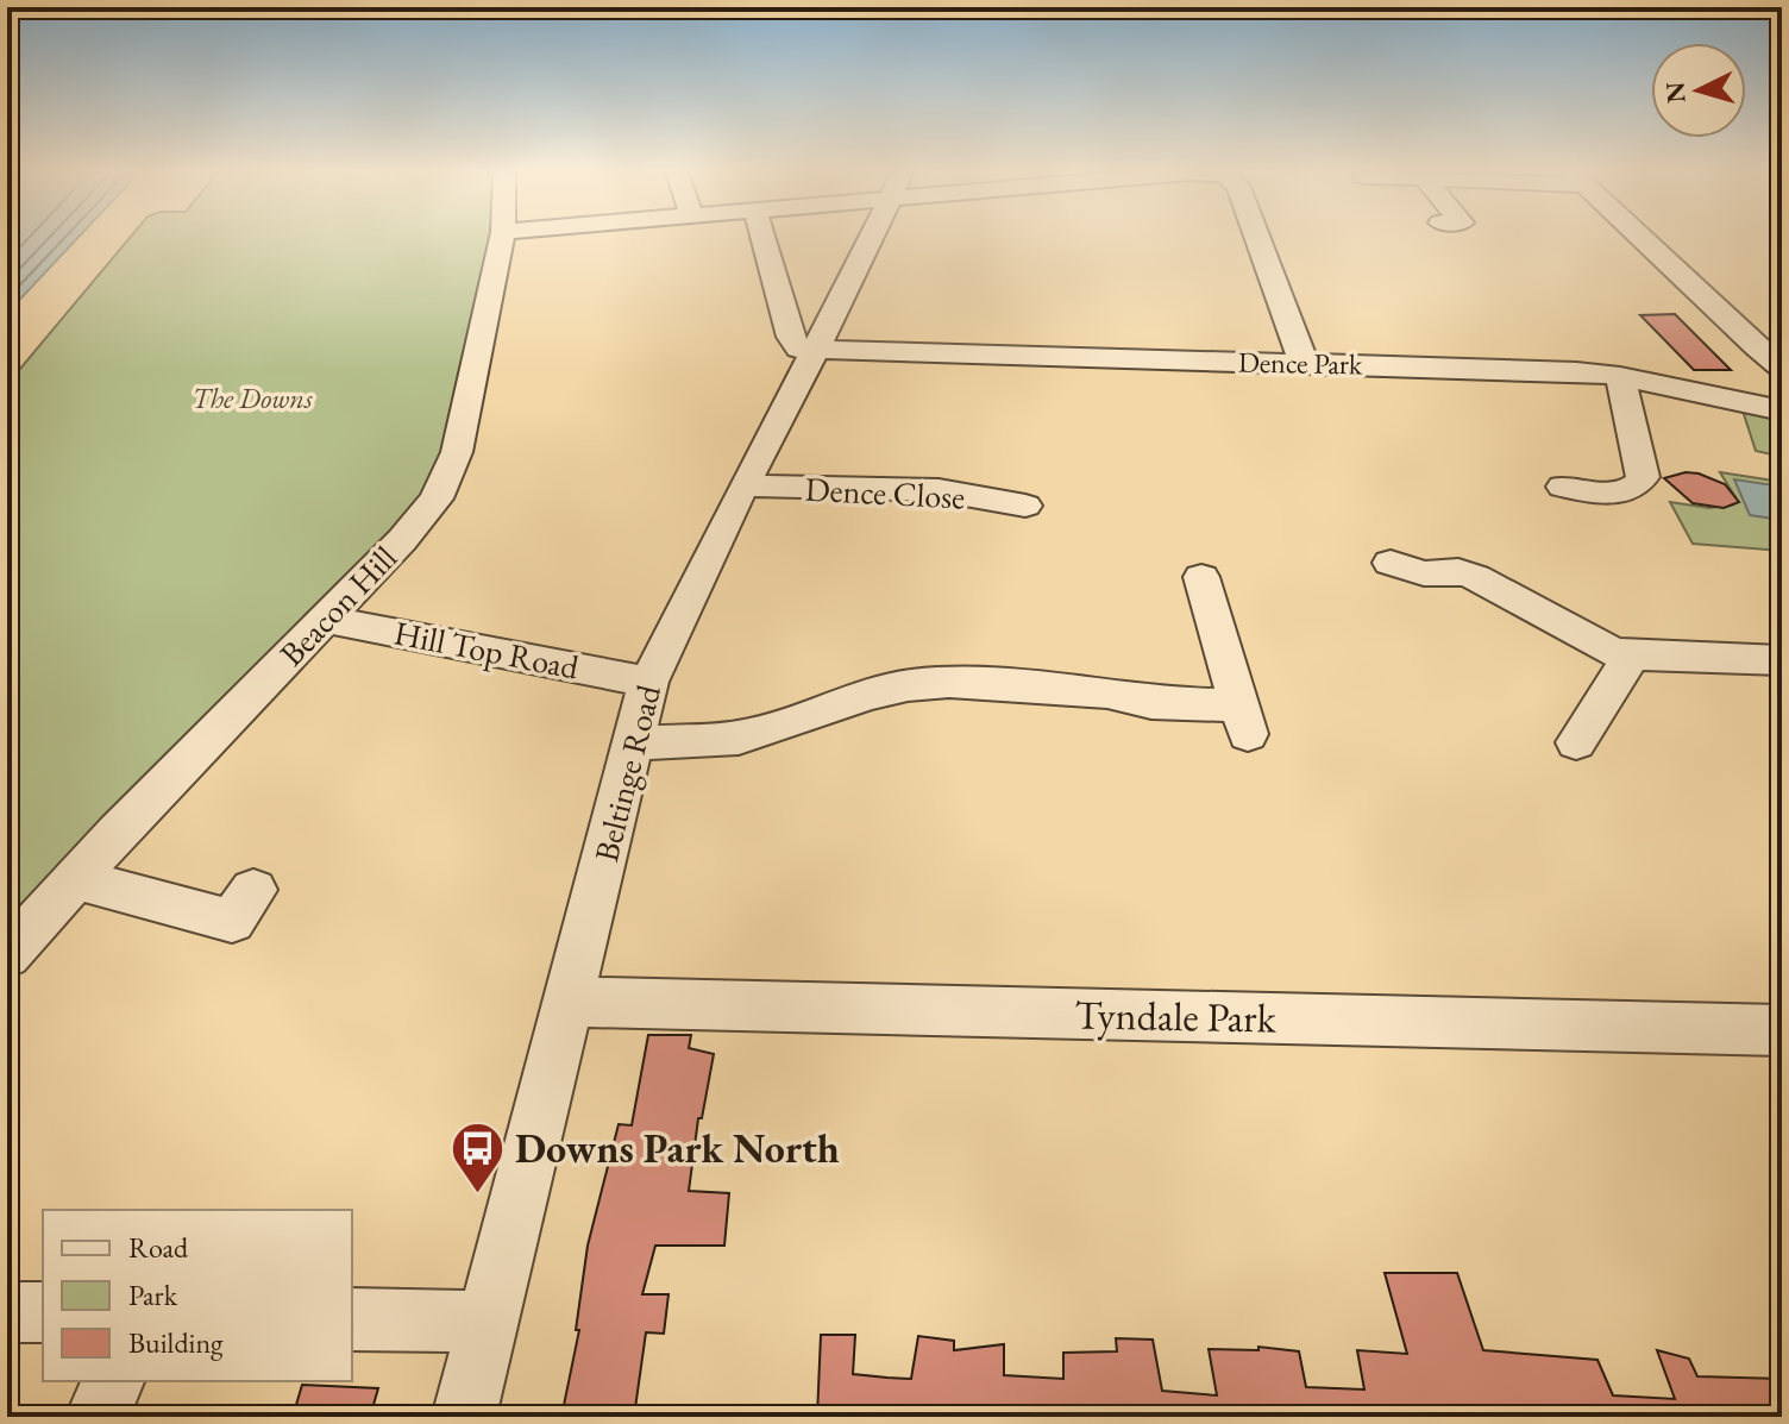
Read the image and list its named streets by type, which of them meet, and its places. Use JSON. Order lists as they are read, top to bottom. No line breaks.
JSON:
{"streets":{"street":["Dence Park","Dence Close","Beacon Hill","Hill Top Road","Beltinge Road","Tyndale Park"]},"crossings":[["Dence Park","Beltinge Road"],["Dence Close","Beltinge Road"],["Beacon Hill","Hill Top Road"],["Hill Top Road","Beltinge Road"],["Beltinge Road","Tyndale Park"]],"parks":["The Downs"],"places":{"bus stop":["Downs Park North"]},"legend":["Road","Park","Building"],"north":"left"}
